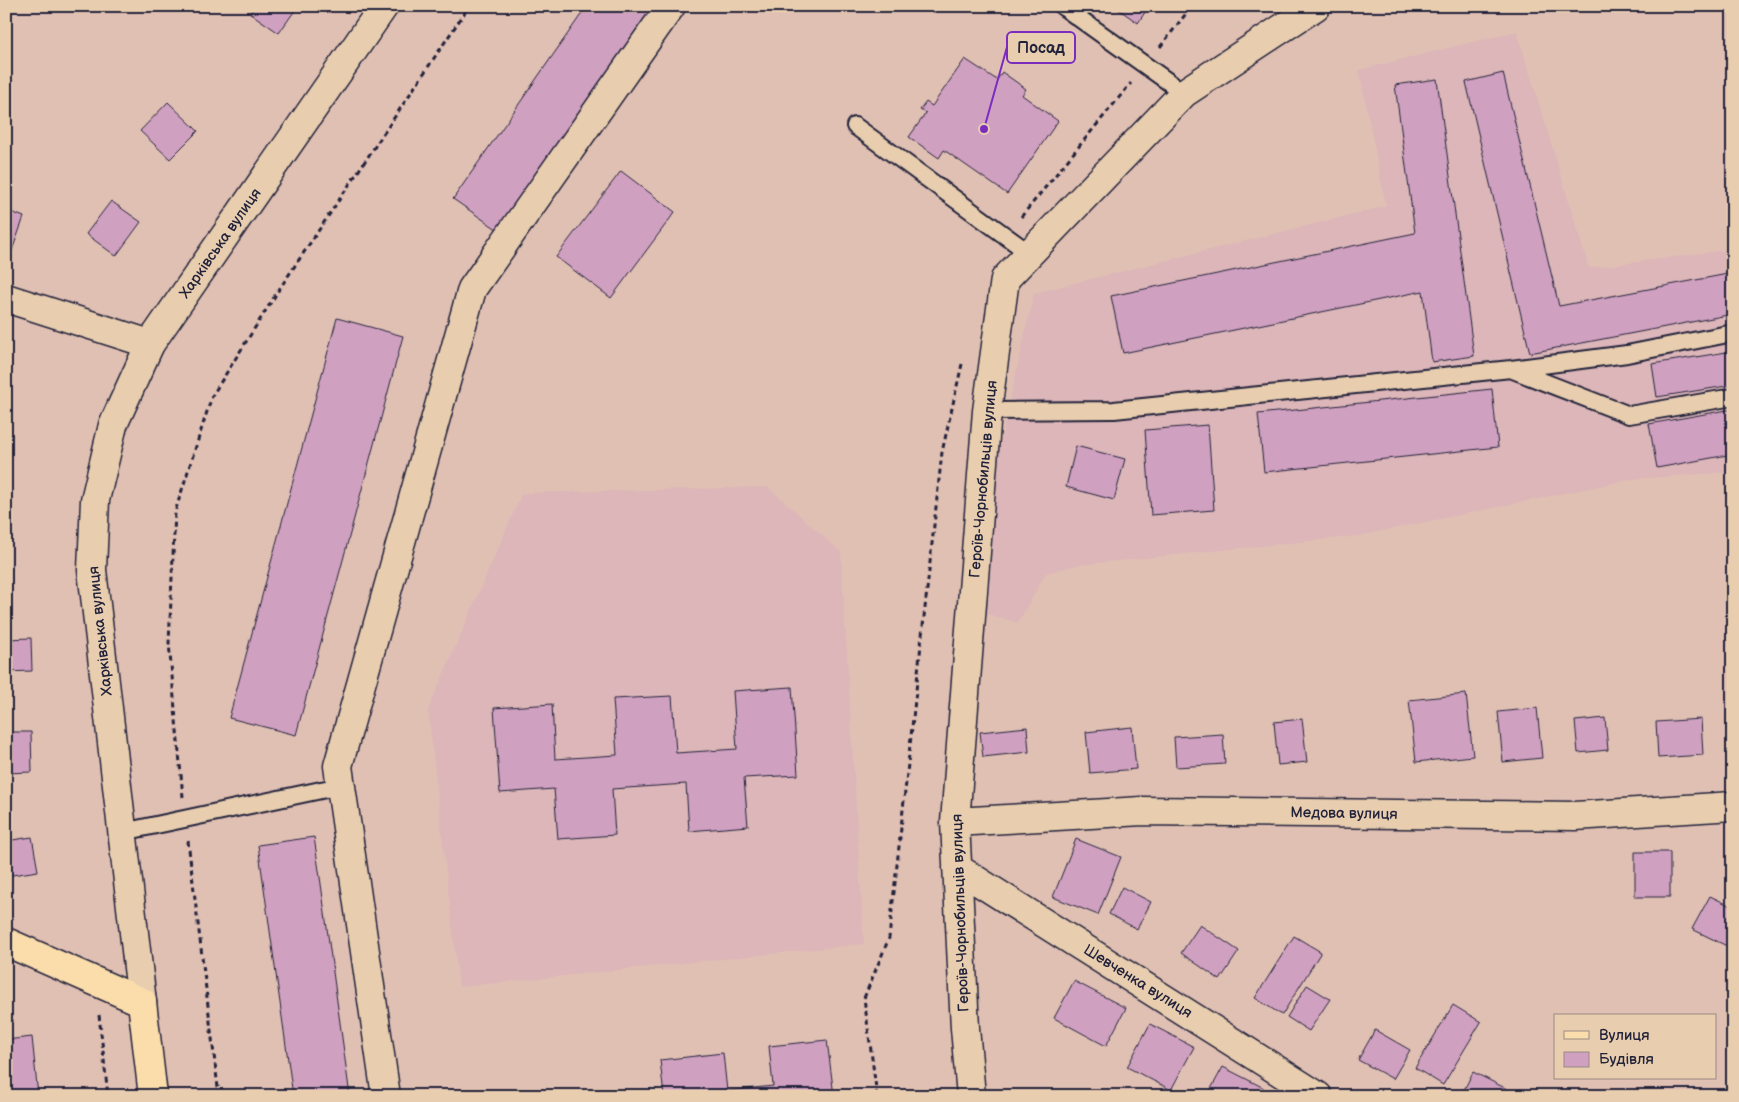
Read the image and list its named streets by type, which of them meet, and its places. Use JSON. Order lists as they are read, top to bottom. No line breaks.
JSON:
{"streets":{"main road":["Харківська вулиця"],"street":["Героїв-Чорнобильців вулиця","Медова вулиця","Шевченка вулиця"]},"crossings":[["Героїв-Чорнобильців вулиця","Медова вулиця"],["Героїв-Чорнобильців вулиця","Шевченка вулиця"]],"places":["Посад"],"legend":["Вулиця","Будівля"]}
